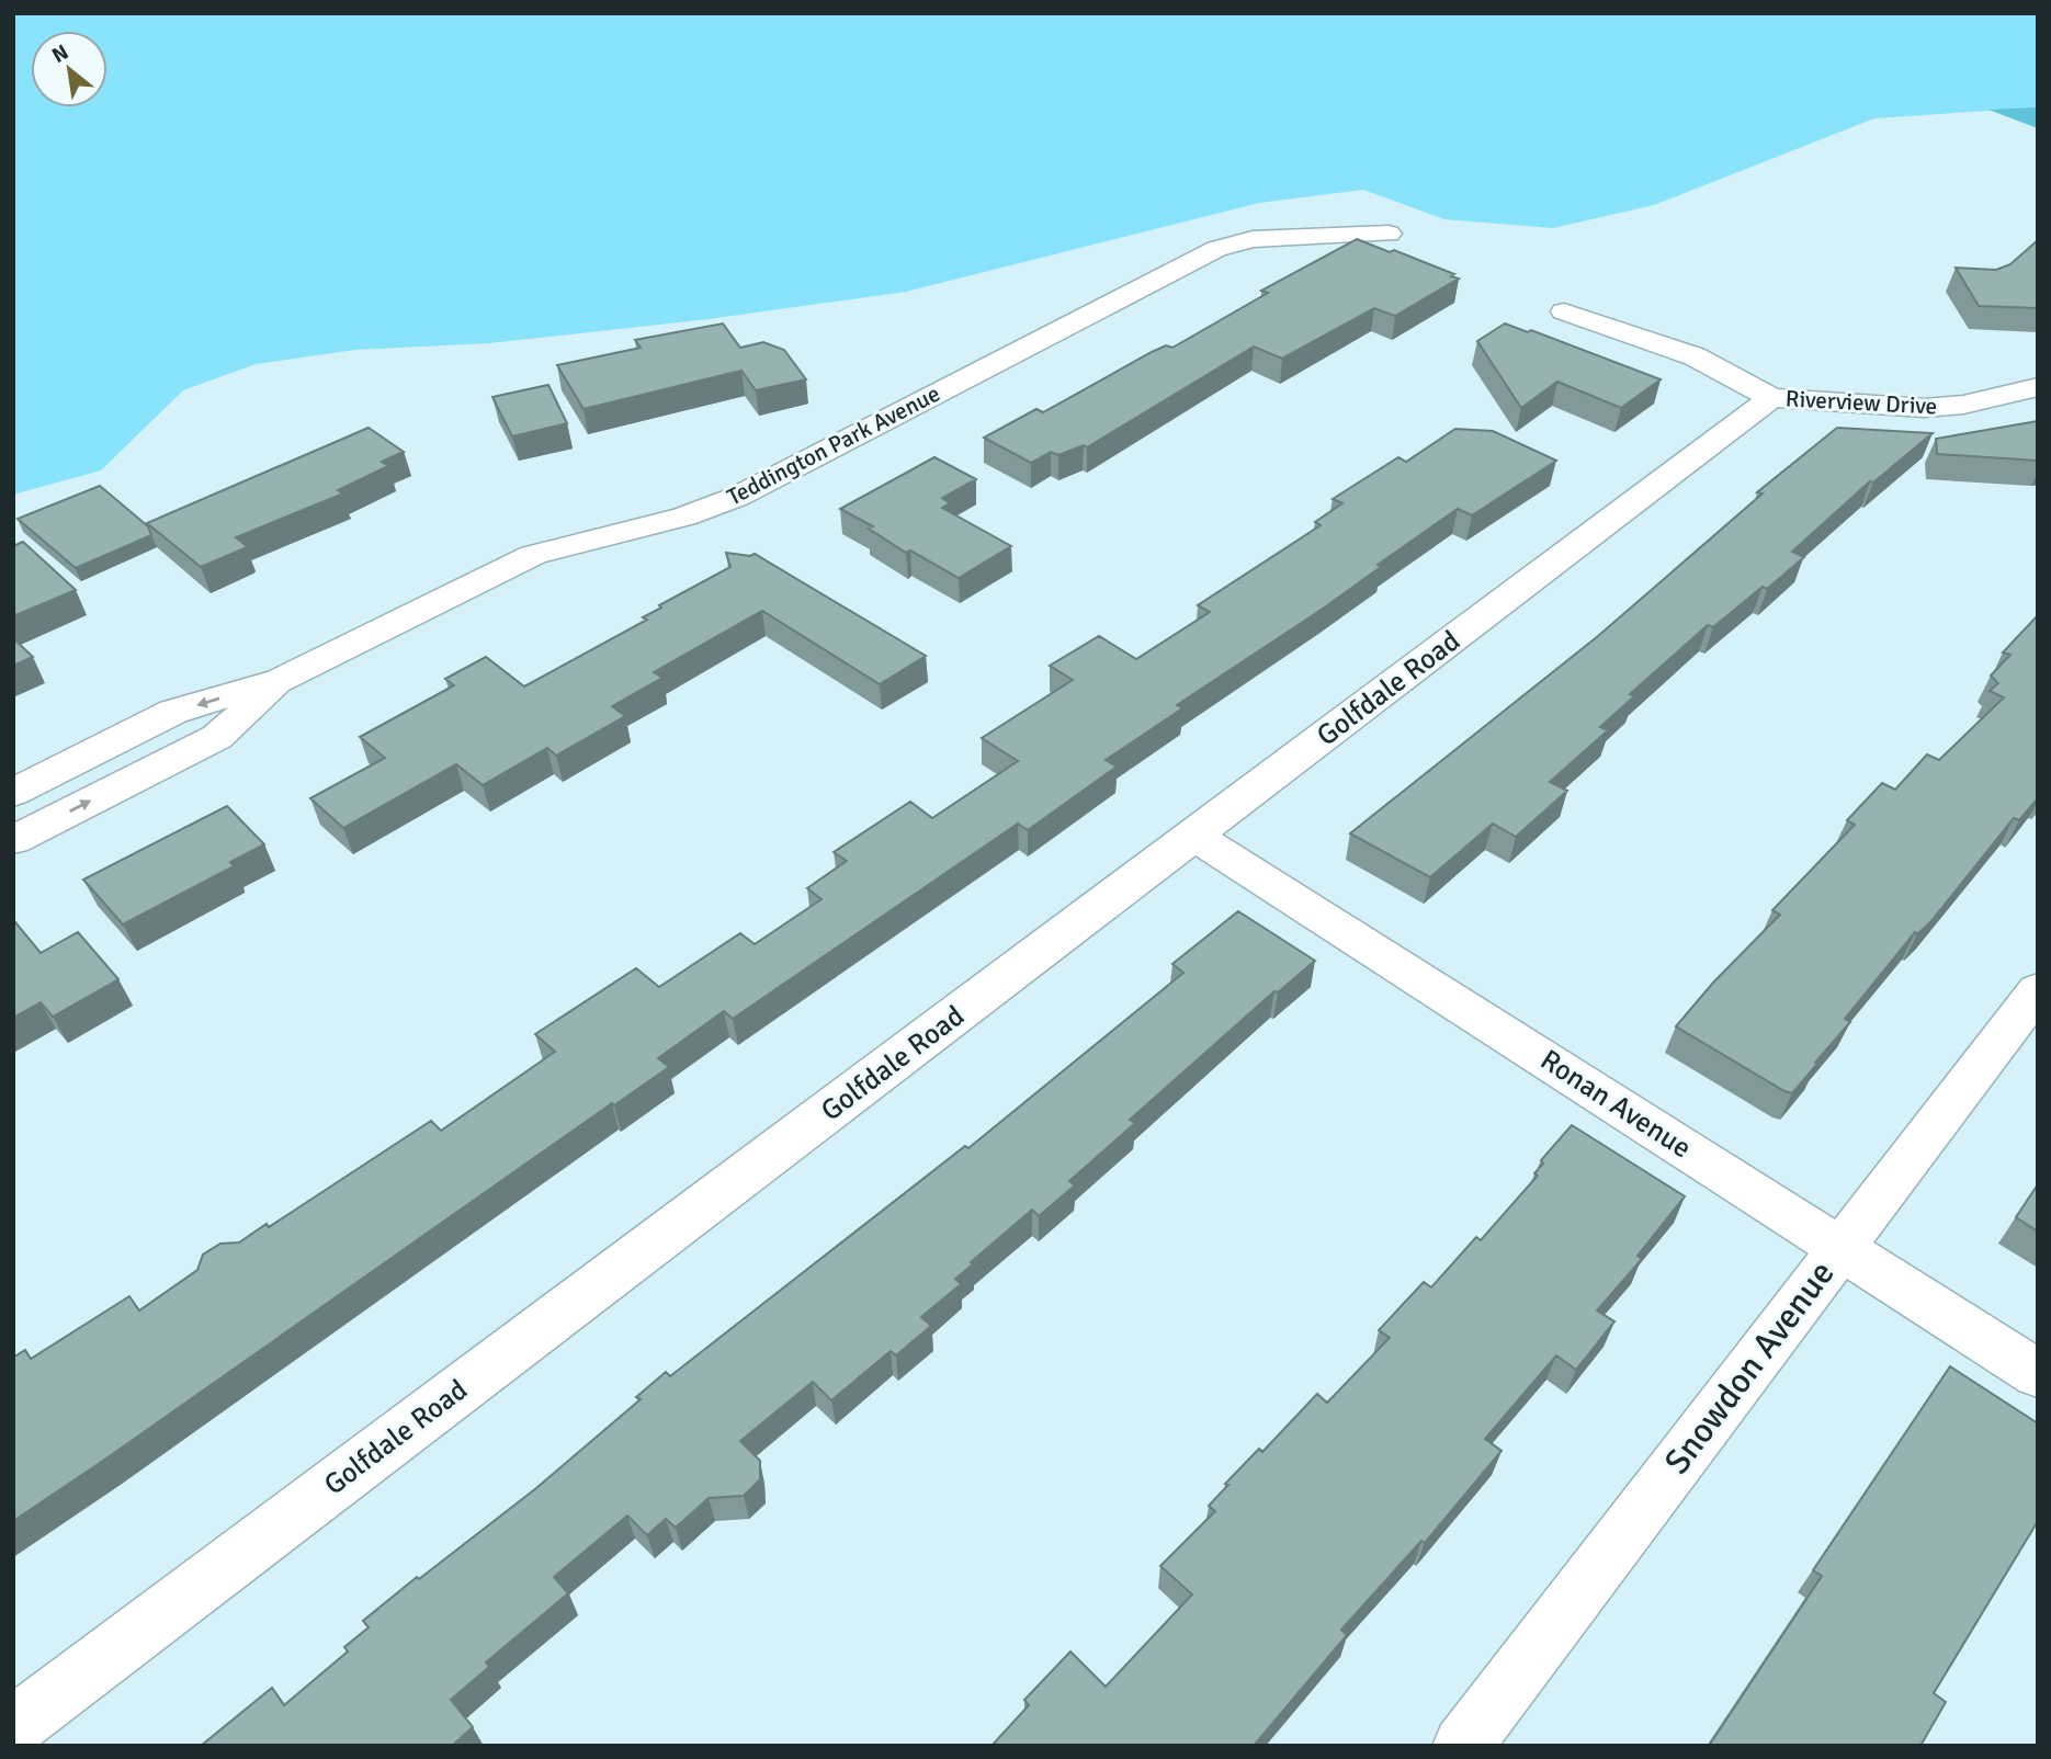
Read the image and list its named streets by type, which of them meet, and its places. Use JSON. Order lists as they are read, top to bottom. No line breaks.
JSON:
{"streets":{"street":["Riverview Drive","Teddington Park Avenue","Golfdale Road","Ronan Avenue","Snowdon Avenue"]},"crossings":[["Riverview Drive","Golfdale Road"],["Golfdale Road","Ronan Avenue"],["Ronan Avenue","Snowdon Avenue"]],"north":"top left"}
